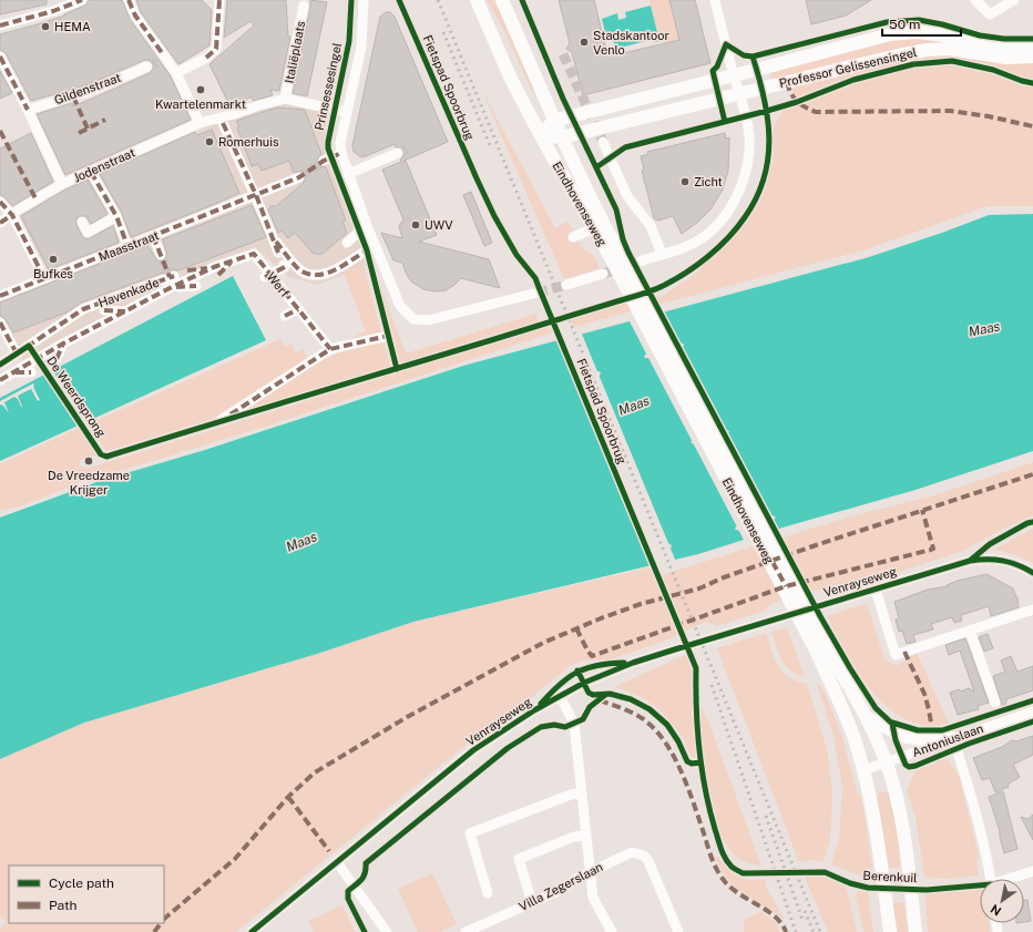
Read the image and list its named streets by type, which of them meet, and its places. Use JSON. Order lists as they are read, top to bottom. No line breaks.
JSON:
{"streets":{"main road":["Professor Gelissensingel","Eindhovenseweg"],"street":["Italiëplaats","Prinsessesingel","Gildenstraat","Jodenstraat","Maasstraat","Werf","Havenkade","Venrayseweg","Antoniuslaan","Villa Zegerslaan"],"cycle path":["Fietspad Spoorbrug","De Weerdsprong"]},"crossings":[["Professor Gelissensingel","Eindhovenseweg"],["Eindhovenseweg","Antoniuslaan"]],"water":["Maas"],"places":["HEMA","Stadskantoor Venlo","Kwartelenmarkt","Romerhuis","Zicht","UWV","Bufkes","De Vreedzame Krijger"],"legend":["Cycle path","Path"],"scale_bar":"50 m","north":"bottom left"}
